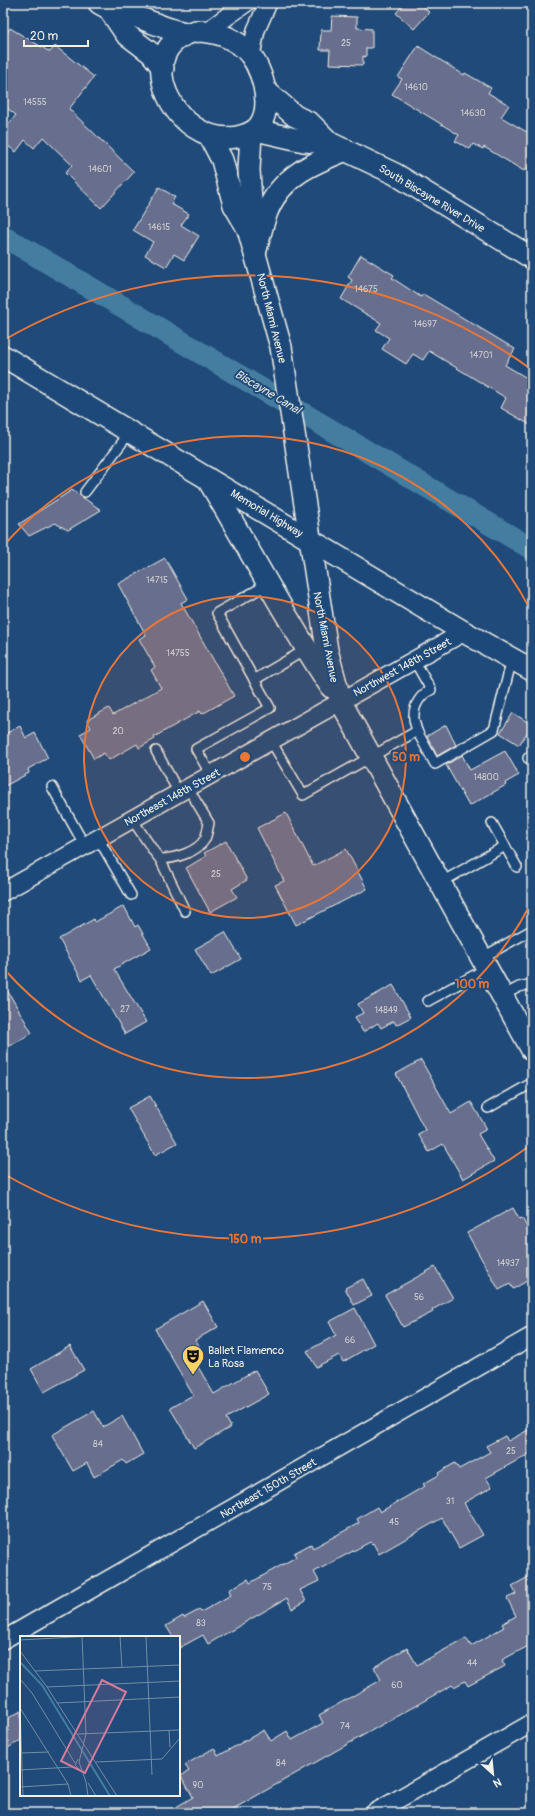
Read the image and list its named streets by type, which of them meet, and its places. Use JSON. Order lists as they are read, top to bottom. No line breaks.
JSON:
{"streets":{"street":["South Biscayne River Drive","North Miami Avenue","Memorial Highway","Northwest 148th Street","Northeast 148th Street","Northeast 150th Street"]},"crossings":[["South Biscayne River Drive","North Miami Avenue"],["North Miami Avenue","Memorial Highway"],["North Miami Avenue","Northwest 148th Street"],["North Miami Avenue","Northeast 148th Street"],["Memorial Highway","Northwest 148th Street"],["Northwest 148th Street","Northeast 148th Street"]],"water":["Biscayne Canal"],"places":{"theatre":["Ballet Flamenco La Rosa"]},"house_numbers":["25","14610","14555","14630","14601","14615","14675","14697","14701","14715","14755","20","14800","25","27","14849","14937","56","66","84","25","31","45","75","83","44","60","74","84","90"],"scale_bar":"20 m","north":"bottom right","rings":["50 m","100 m","150 m"]}
